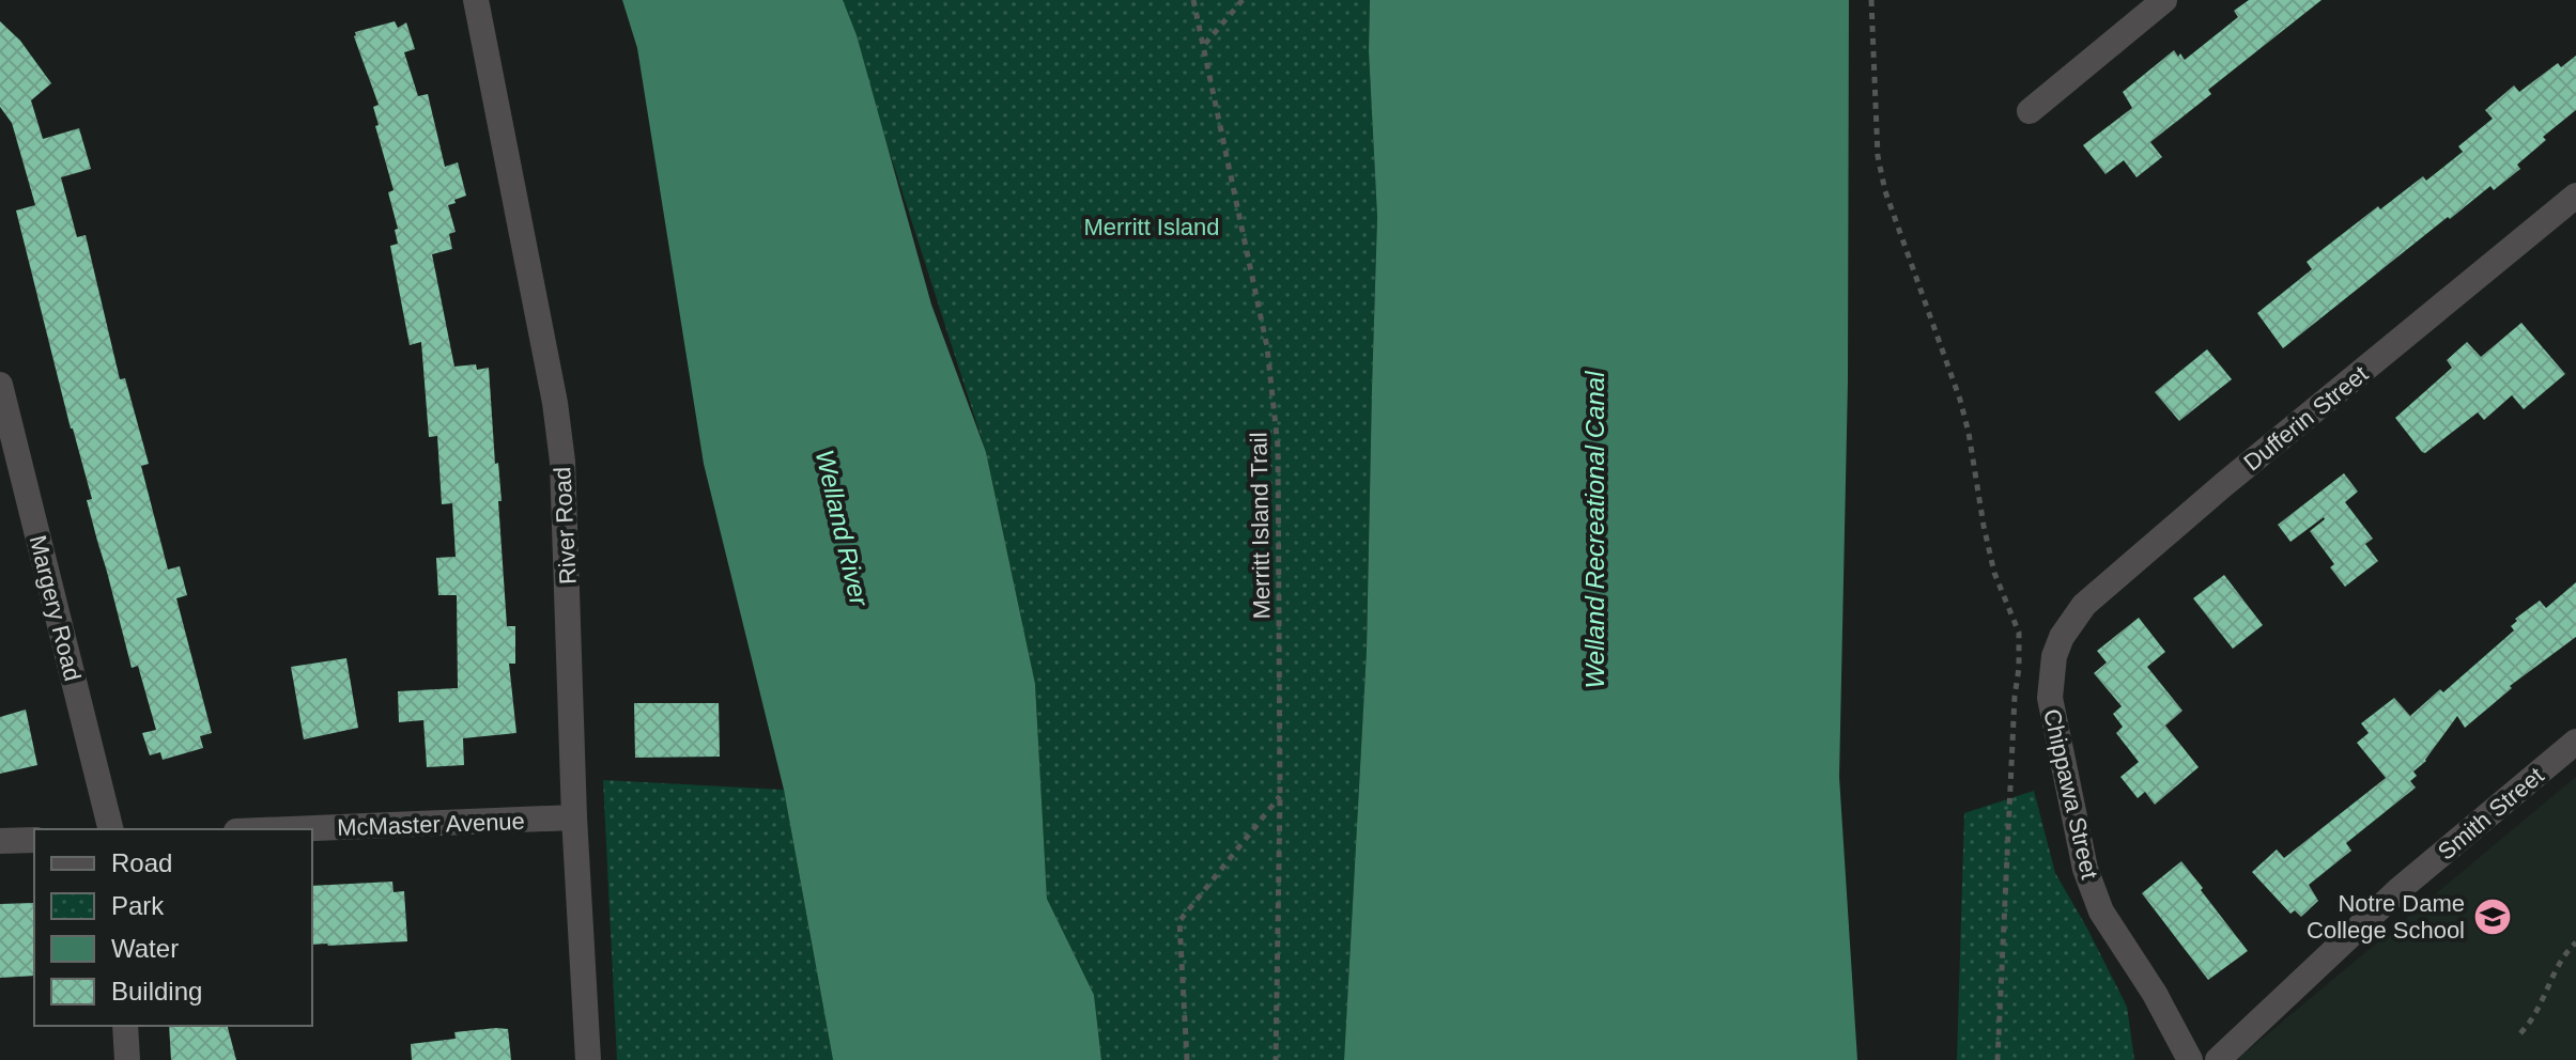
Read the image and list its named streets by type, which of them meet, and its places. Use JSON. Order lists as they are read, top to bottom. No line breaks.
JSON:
{"streets":{"street":["Dufferin Street","River Road","Margery Road","Chippawa Street","Smith Street","McMaster Avenue"],"path":["Merritt Island Trail"]},"crossings":[["Dufferin Street","Chippawa Street"],["River Road","McMaster Avenue"]],"water":["Welland River","Welland Recreational Canal"],"parks":["Merritt Island"],"places":{"school or university":["Notre Dame College School"]},"legend":["Road","Park","Water","Building"]}
